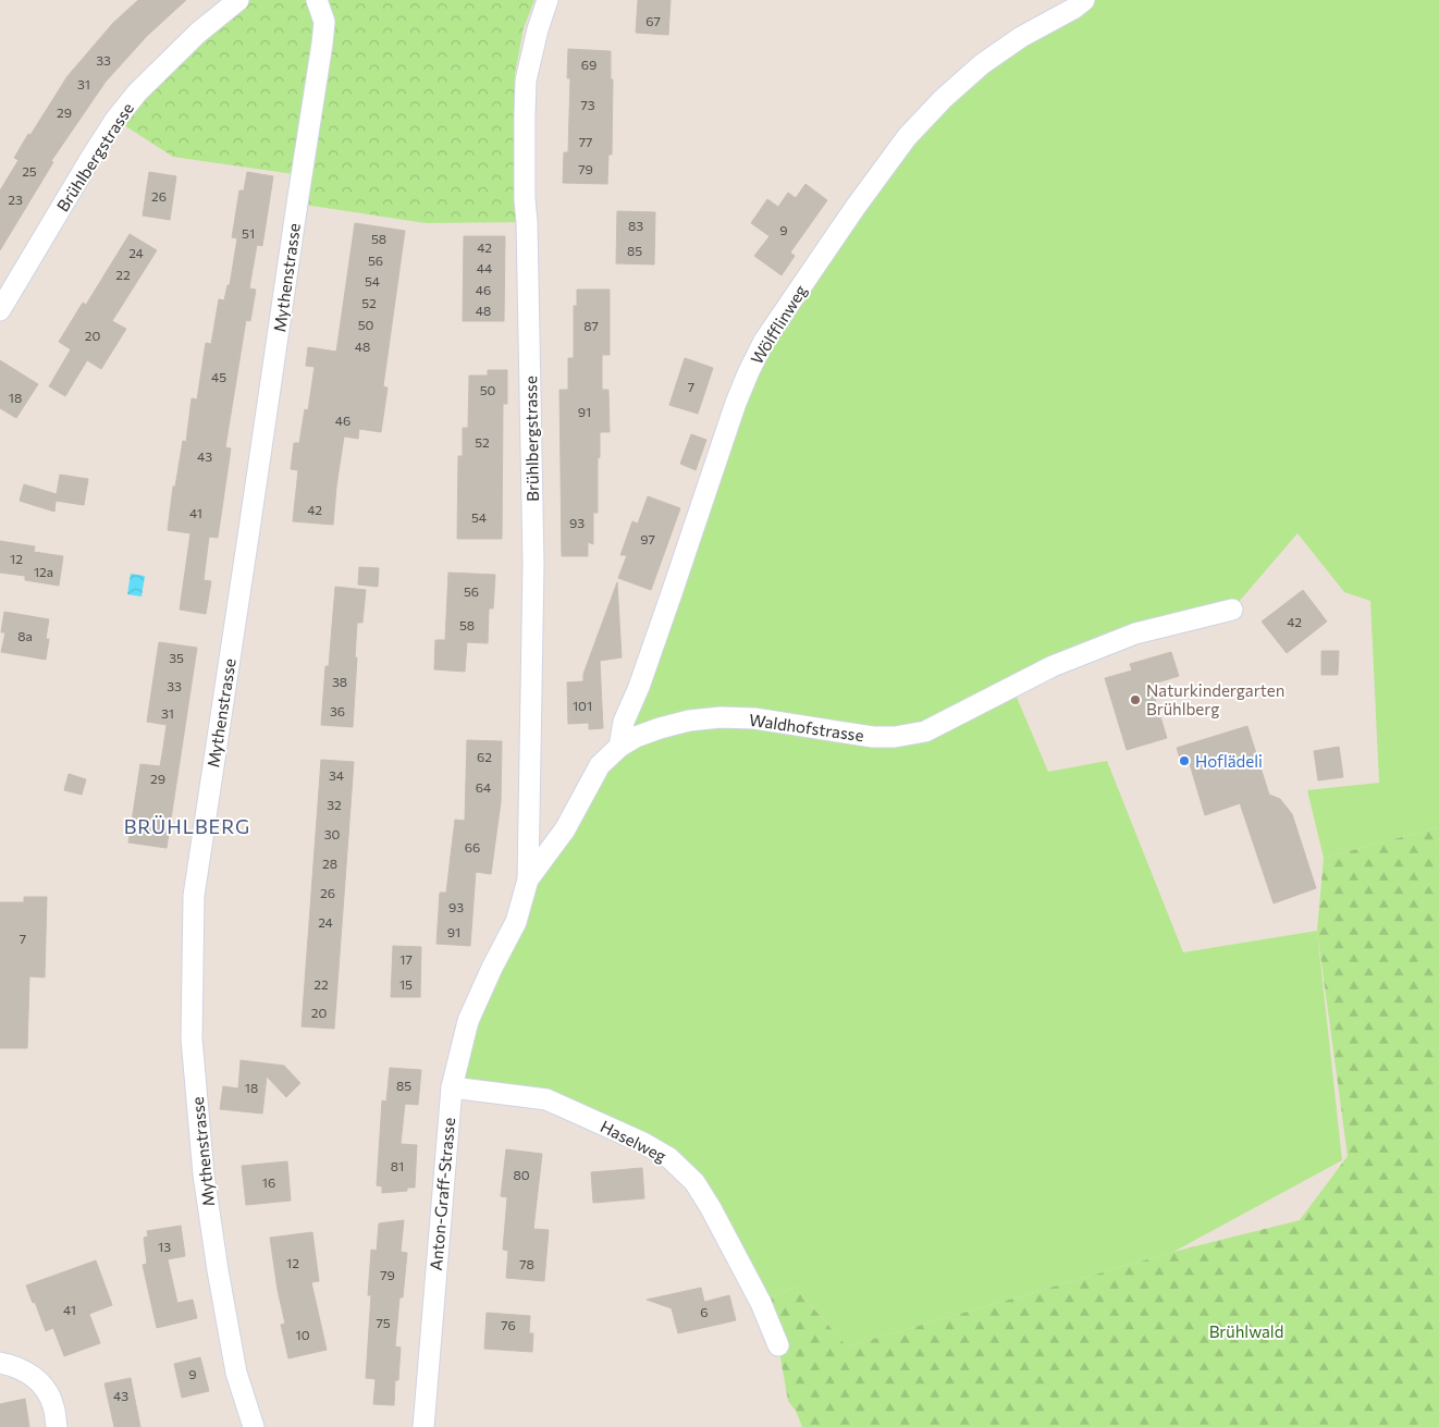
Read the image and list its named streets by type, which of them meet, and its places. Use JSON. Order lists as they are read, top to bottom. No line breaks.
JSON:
{"streets":{"street":["Brühlbergstrasse","Mythenstrasse","Wölfflinweg","Waldhofstrasse","Haselweg","Anton-Graff-Strasse"]},"crossings":[["Brühlbergstrasse","Waldhofstrasse"],["Wölfflinweg","Waldhofstrasse"],["Waldhofstrasse","Anton-Graff-Strasse"],["Haselweg","Anton-Graff-Strasse"]],"districts":["BRÜHLBERG"],"parks":["Brühlwald"],"places":["Naturkindergarten Brühlberg","Hoflädeli"],"house_numbers":["67","33","69","31","73","29","77","79","25","26","23","83","9","51","58","42","85","24","56","44","22","54","46","52","48","50","87","20","48","45","7","50","18","91","46","52","43","42","41","54","93","97","12","12a","56","42","58","8a","35","38","33","101","36","31","62","34","29","64","32","30","66","28","26","93","24","91","7","17","22","15","20","85","18","81","80","16","13","12","78","79","41","6","75","76","10","9","43"]}
